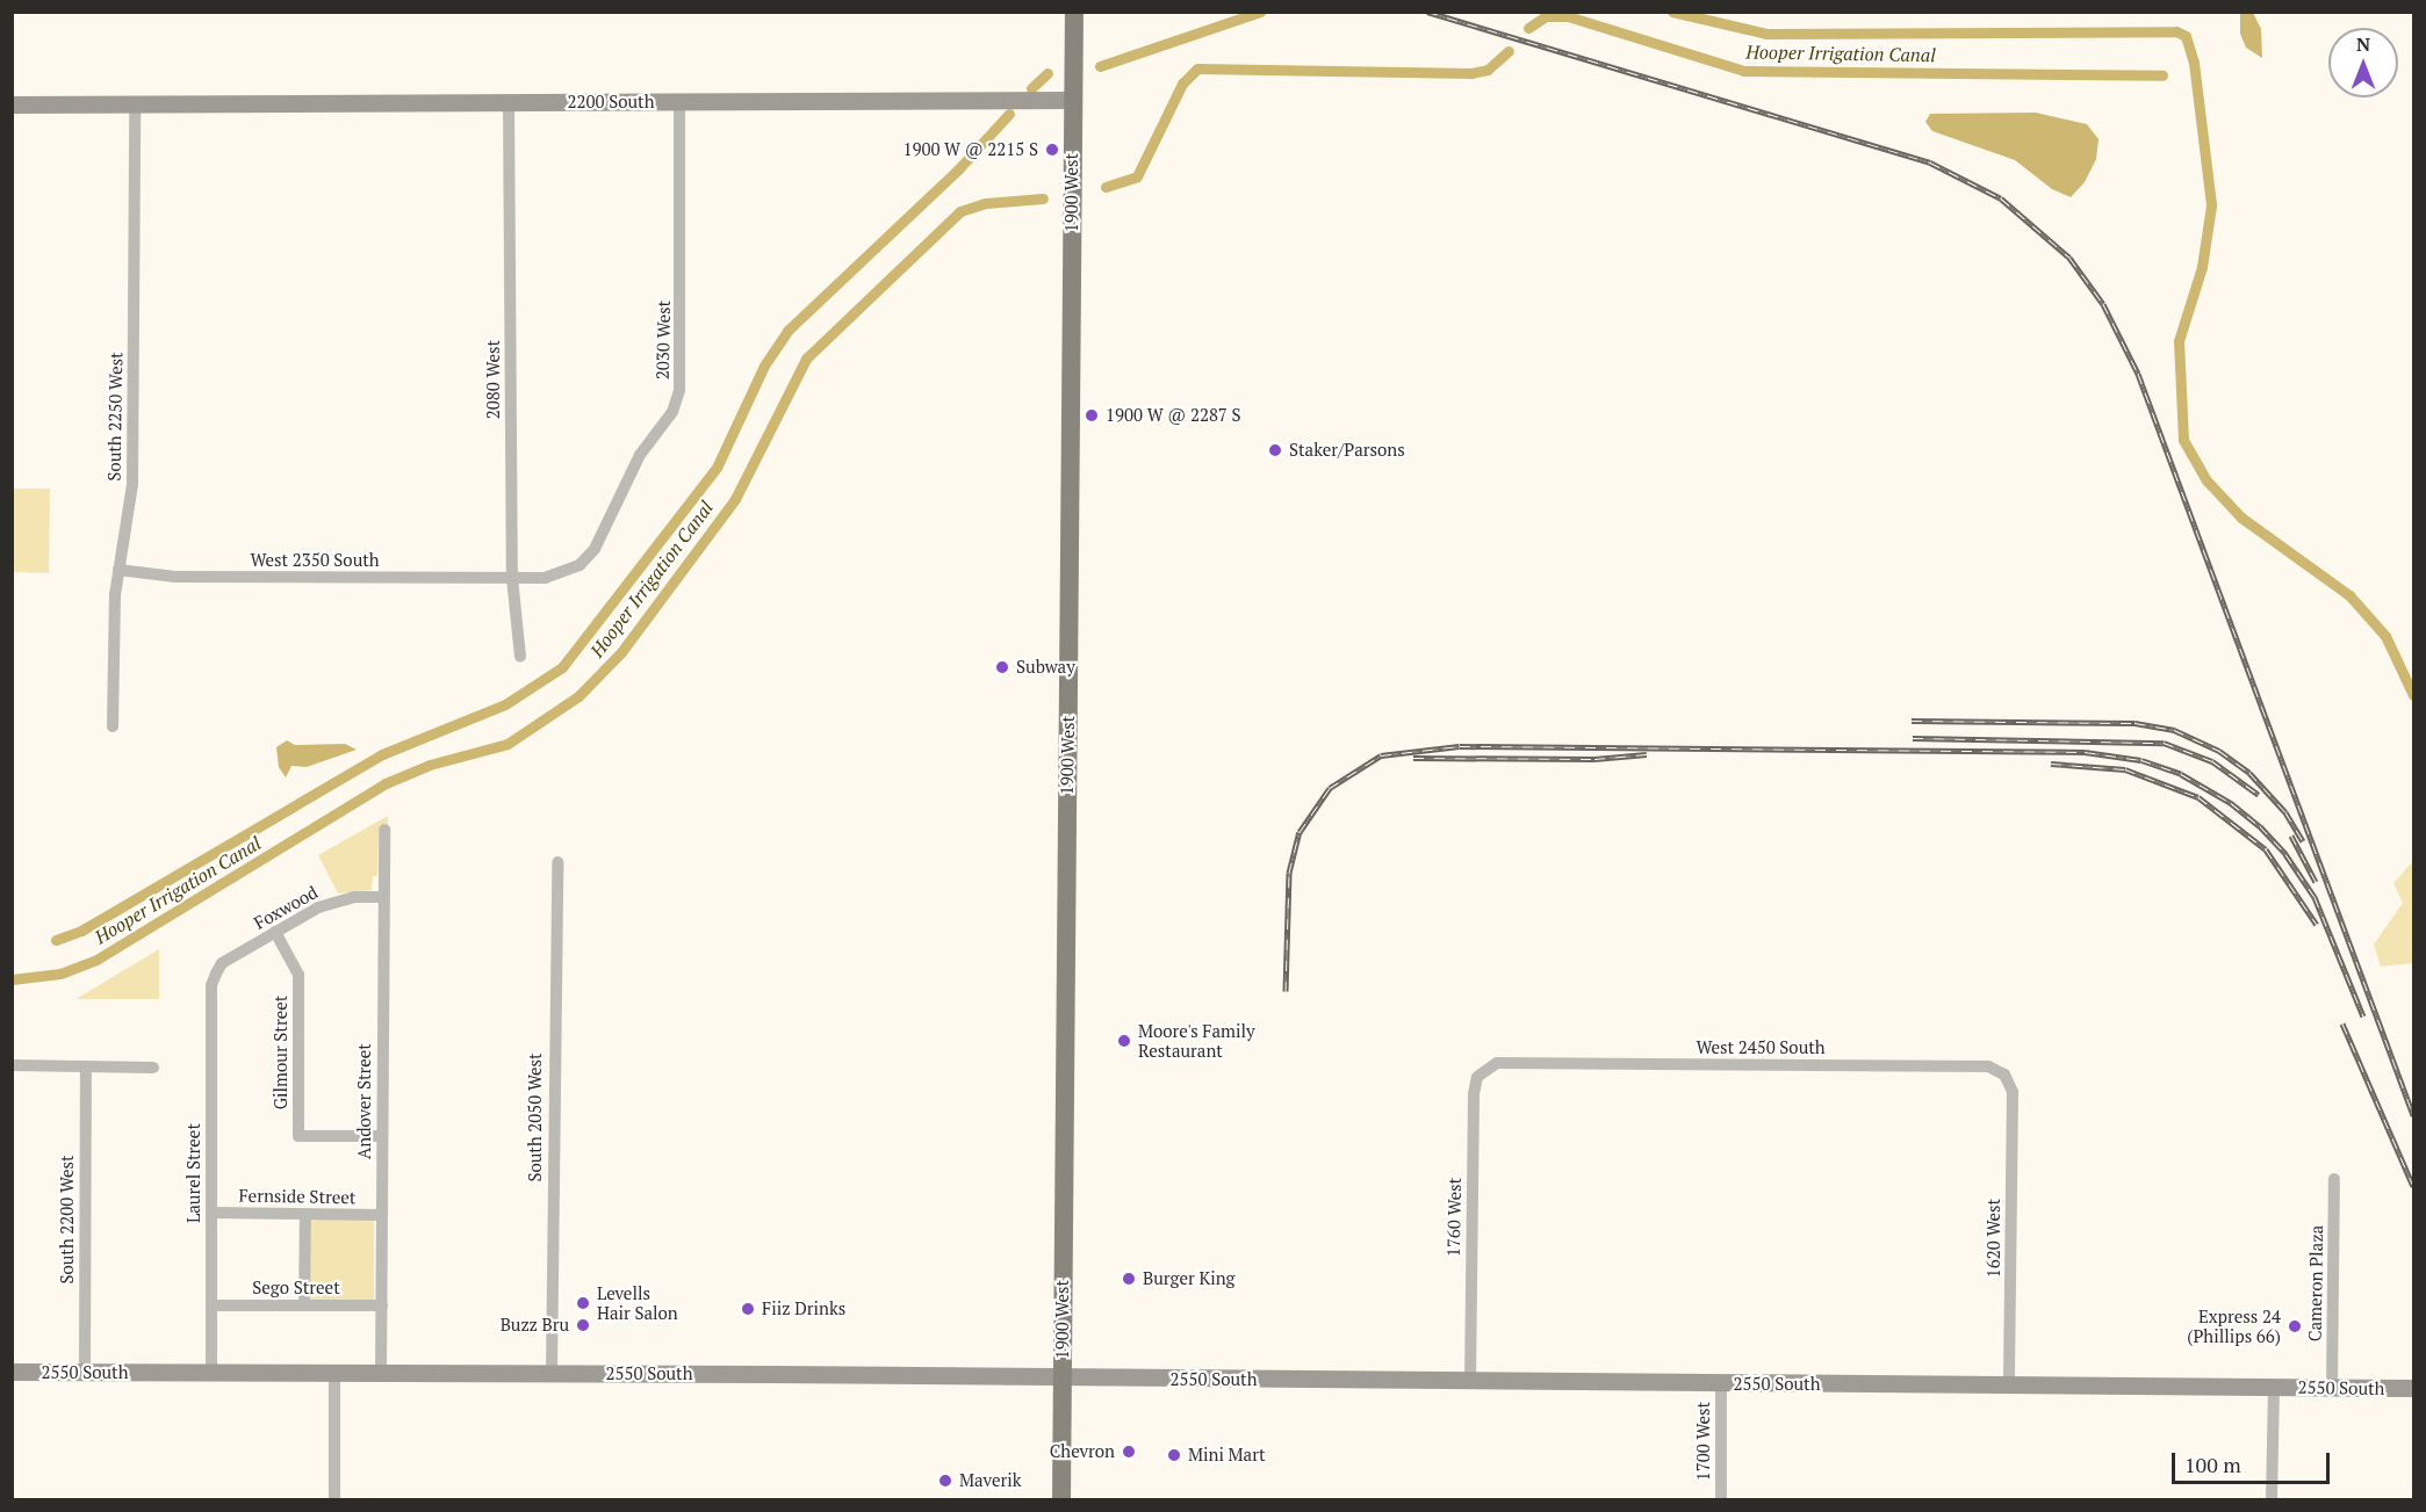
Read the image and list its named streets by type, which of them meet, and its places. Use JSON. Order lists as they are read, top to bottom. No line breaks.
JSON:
{"streets":{"main road":["1900 West"],"street":["2200 South","2030 West","2080 West","South 2250 West","West 2350 South","Foxwood","West 2450 South","Gilmour Street","Andover Street","South 2050 West","Laurel Street","Fernside Street","1760 West","South 2200 West","1620 West","Cameron Plaza","Sego Street","2550 South","1700 West"]},"crossings":[["2200 South","1900 West"],["2200 South","2030 West"],["2200 South","2080 West"],["2200 South","South 2250 West"],["1900 West","2550 South"],["2030 West","2080 West"],["2030 West","West 2350 South"],["2080 West","West 2350 South"],["South 2250 West","West 2350 South"],["Foxwood","Gilmour Street"],["Foxwood","Andover Street"],["Foxwood","Laurel Street"],["West 2450 South","1760 West"],["West 2450 South","1620 West"],["Gilmour Street","Andover Street"],["Andover Street","Fernside Street"],["Andover Street","Sego Street"],["Andover Street","2550 South"],["South 2050 West","2550 South"],["Laurel Street","Fernside Street"],["Laurel Street","Sego Street"],["Laurel Street","2550 South"],["1760 West","2550 South"],["South 2200 West","2550 South"],["1620 West","2550 South"],["Cameron Plaza","2550 South"],["2550 South","1700 West"]],"water":["Hooper Irrigation Canal"],"places":["1900 W @ 2215 S","1900 W @ 2287 S","Staker/Parsons","Subway","Moore's Family Restaurant","Burger King","Levells Hair Salon","Fiiz Drinks","Buzz Bru","Express 24 (Phillips 66)","Chevron","Mini Mart","Maverik"],"scale_bar":"100 m","north":"top"}
